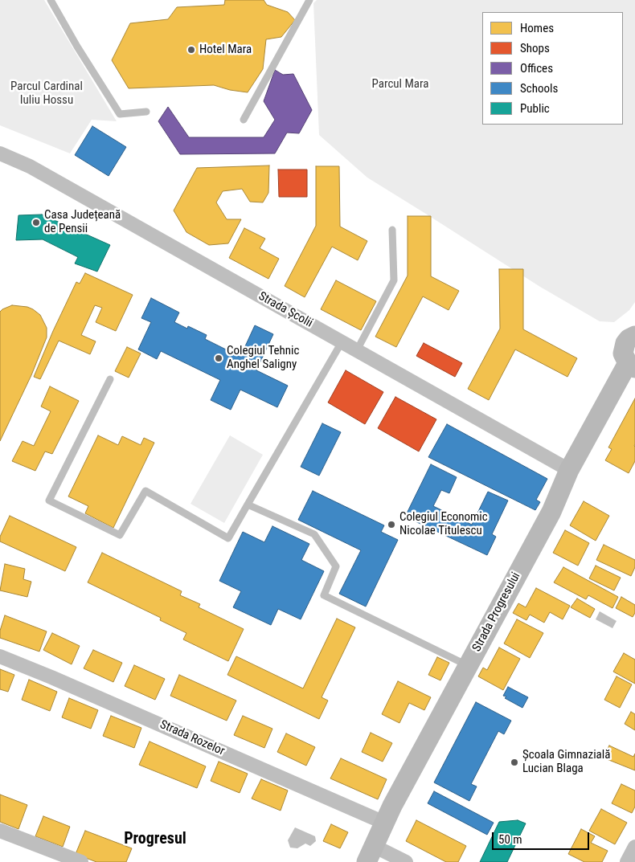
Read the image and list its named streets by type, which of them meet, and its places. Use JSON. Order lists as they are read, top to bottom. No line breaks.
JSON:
{"streets":{"street":["Strada Școlii","Strada Progresului","Strada Rozelor"]},"crossings":[["Strada Școlii","Strada Progresului"],["Strada Progresului","Strada Rozelor"]],"districts":["Progresul"],"parks":["Parcul Mara","Parcul Cardinal Iuliu Hossu"],"places":["Hotel Mara","Casa Județeană de Pensii","Colegiul Tehnic Anghel Saligny","Colegiul Economic Nicolae Titulescu","Școala Gimnazială Lucian Blaga"],"legend":["Homes","Shops","Offices","Schools","Public"],"scale_bar":"50 m"}
